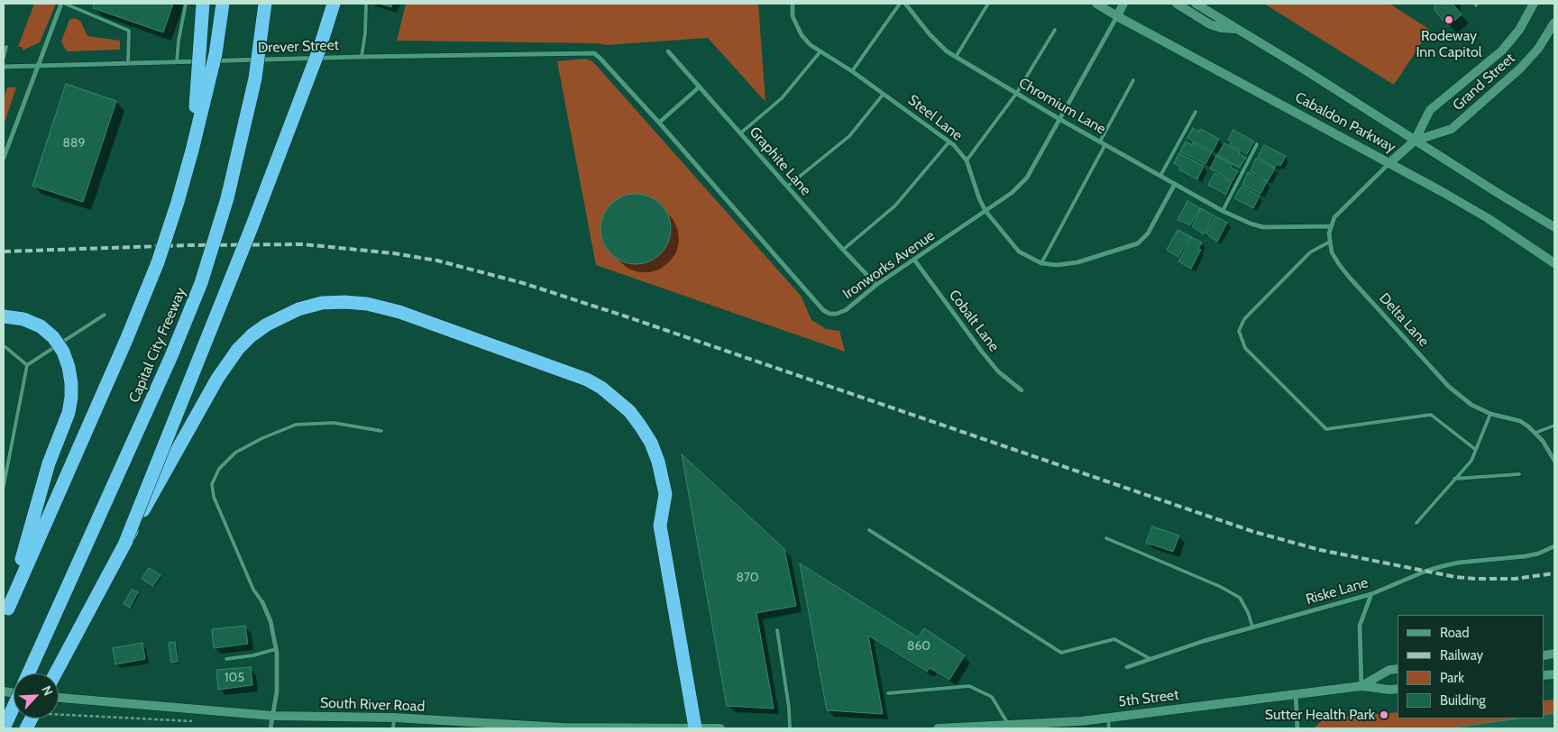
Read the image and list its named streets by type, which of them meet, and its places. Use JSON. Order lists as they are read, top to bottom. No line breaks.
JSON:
{"streets":{"highway":["Capital City Freeway"],"main road":["Grand Street","Cabaldon Parkway","5th Street","South River Road"],"street":["Drever Street","Chromium Lane","Steel Lane","Graphite Lane","Ironworks Avenue","Delta Lane","Cobalt Lane","Riske Lane"]},"crossings":[["Drever Street","Ironworks Avenue"],["Grand Street","Cabaldon Parkway"],["Chromium Lane","Steel Lane"],["Chromium Lane","Ironworks Avenue"],["Chromium Lane","Delta Lane"],["Steel Lane","Ironworks Avenue"],["Cabaldon Parkway","Ironworks Avenue"],["Graphite Lane","Ironworks Avenue"],["Ironworks Avenue","Cobalt Lane"]],"places":["Rodeway Inn Capitol","Sutter Health Park"],"house_numbers":["889","870","860","105"],"legend":["Road","Railway","Park","Building"],"north":"top right"}
